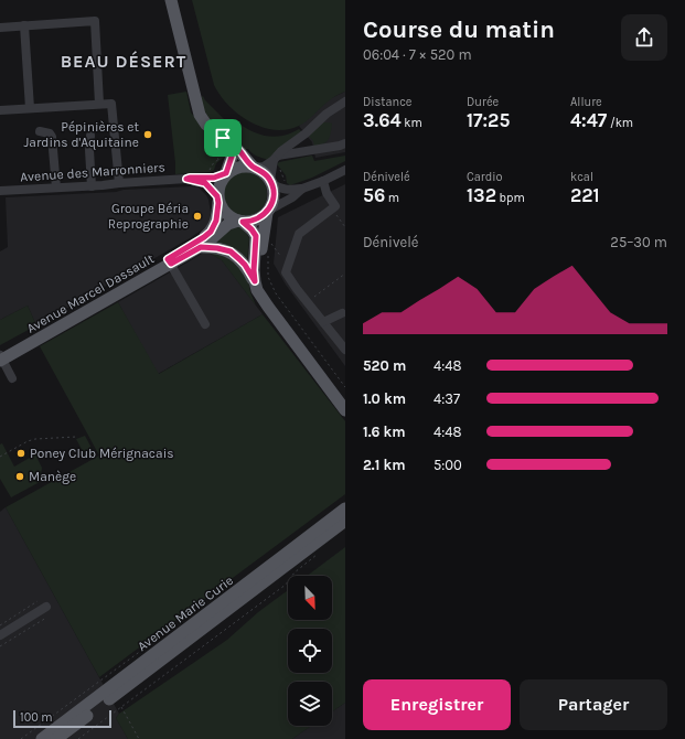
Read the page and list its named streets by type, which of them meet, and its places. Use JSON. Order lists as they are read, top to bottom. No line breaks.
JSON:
{"streets":{"main road":["Avenue Marcel Dassault","Avenue Marie Curie"],"street":["Avenue des Marronniers"]},"crossings":[["Avenue des Marronniers","Avenue Marcel Dassault"]],"districts":["BEAU DÉSERT"],"places":["Pépinières et Jardins d'Aquitaine","Groupe Béria Reprographie","Poney Club Mérignacais","Manège"],"scale_bar":"100 m","north":"bottom right","page":{"heading":["Course du matin","06:04 · 7 × 520 m"],"stats":[["Distance","3.64 km"],["Durée","17:25"],["Allure","4:47 /km"],["Dénivelé","56 m"],["Cardio","132 bpm"],["kcal","221"]],"chart":["Dénivelé","25–30 m"],"list":[{"name":"520 m","note":"4:48"},{"name":"1.0 km","note":"4:37"},{"name":"1.6 km","note":"4:48"},{"name":"2.1 km","note":"5:00"}],"buttons":["Enregistrer","Partager"],"scale":"100 m"}}
